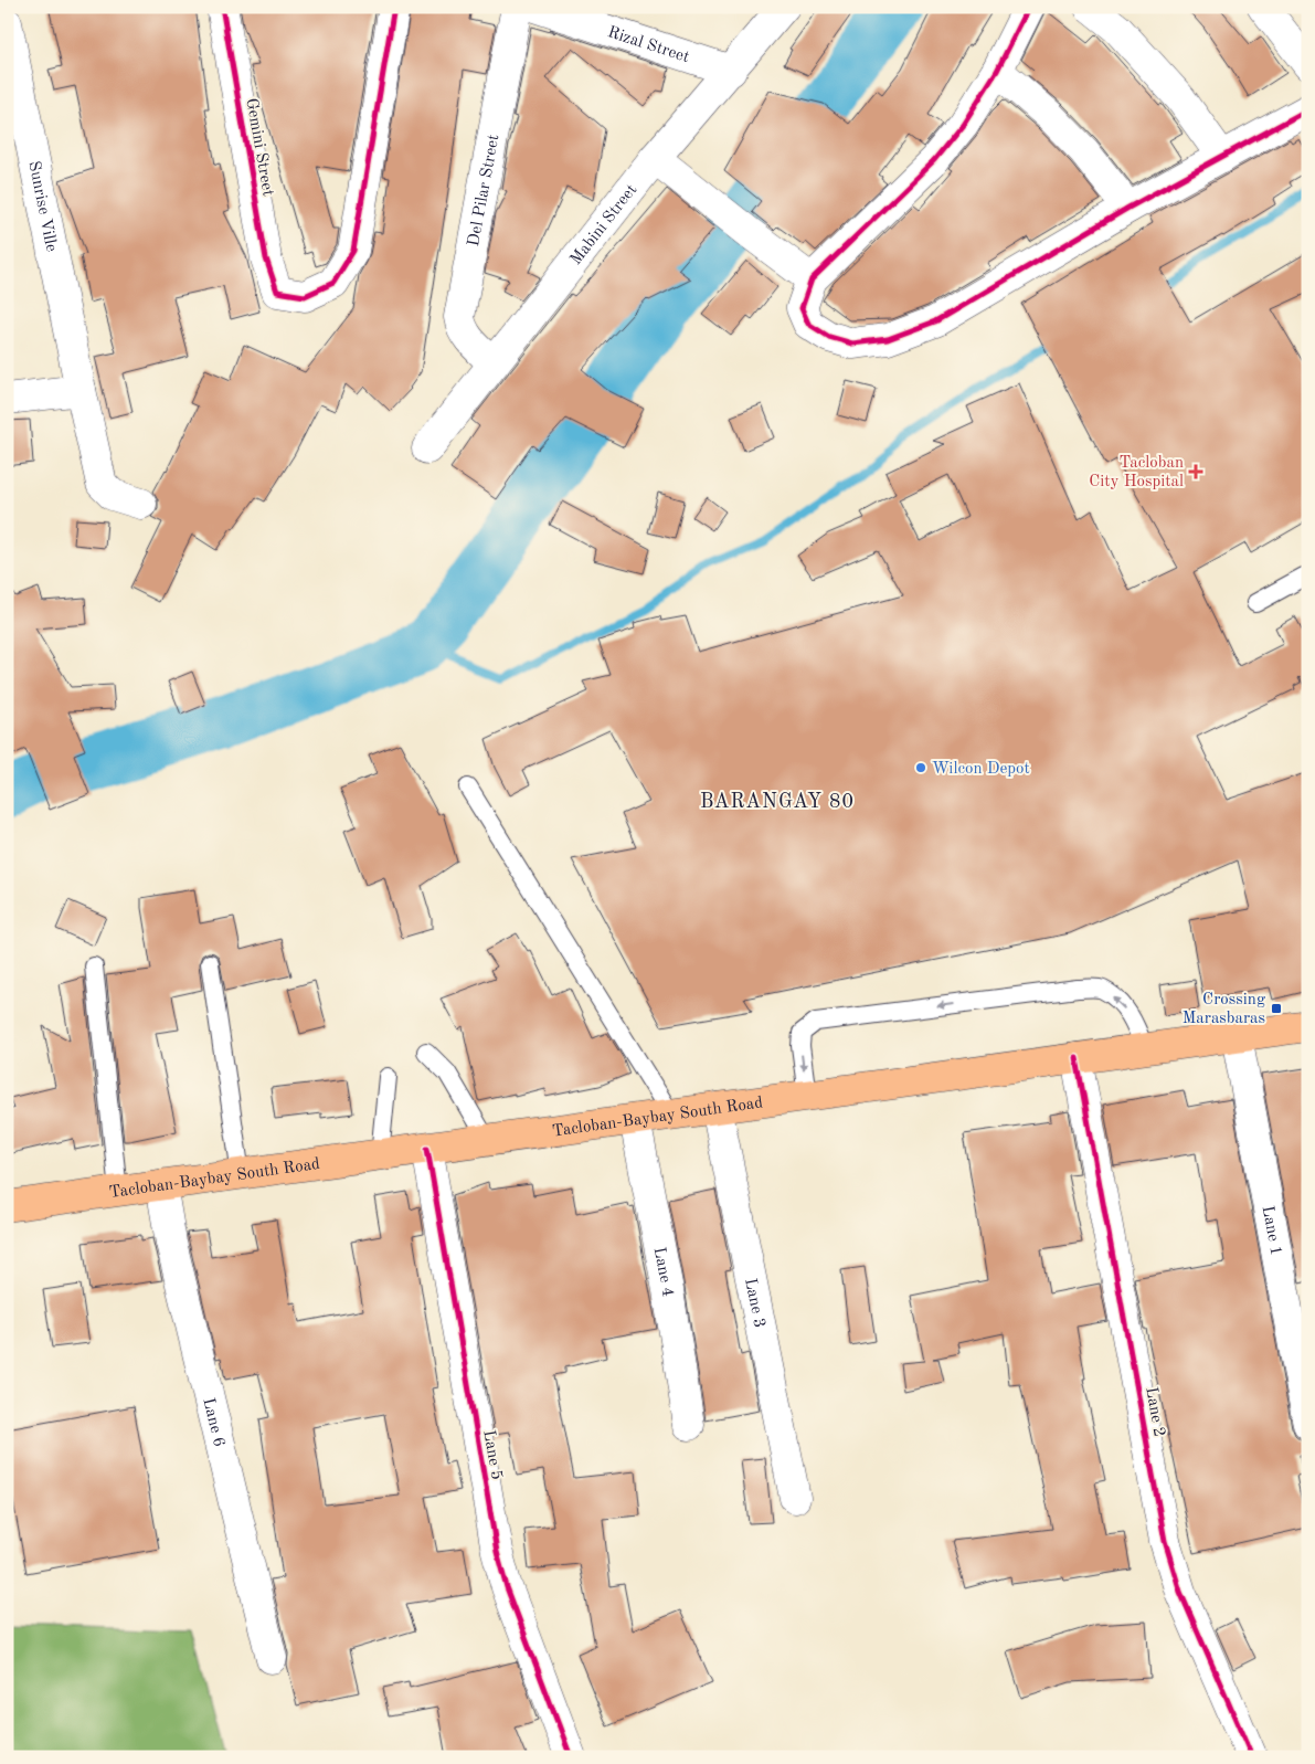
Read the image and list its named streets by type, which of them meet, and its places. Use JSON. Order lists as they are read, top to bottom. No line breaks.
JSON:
{"streets":{"main road":["Tacloban-Baybay South Road"],"street":["Rizal Street","Gemini Street","Del Pilar Street","Sunrise Ville","Mabini Street","Lane 1","Lane 4","Lane 3","Lane 2","Lane 6","Lane 5"]},"crossings":[["Rizal Street","Mabini Street"],["Del Pilar Street","Mabini Street"],["Tacloban-Baybay South Road","Lane 1"],["Tacloban-Baybay South Road","Lane 4"],["Tacloban-Baybay South Road","Lane 3"],["Tacloban-Baybay South Road","Lane 2"],["Tacloban-Baybay South Road","Lane 6"],["Tacloban-Baybay South Road","Lane 5"]],"districts":["BARANGAY 80"],"places":{"health":["Tacloban City Hospital"],"other":["Wilcon Depot"],"transit":["Crossing Marasbaras"]}}
